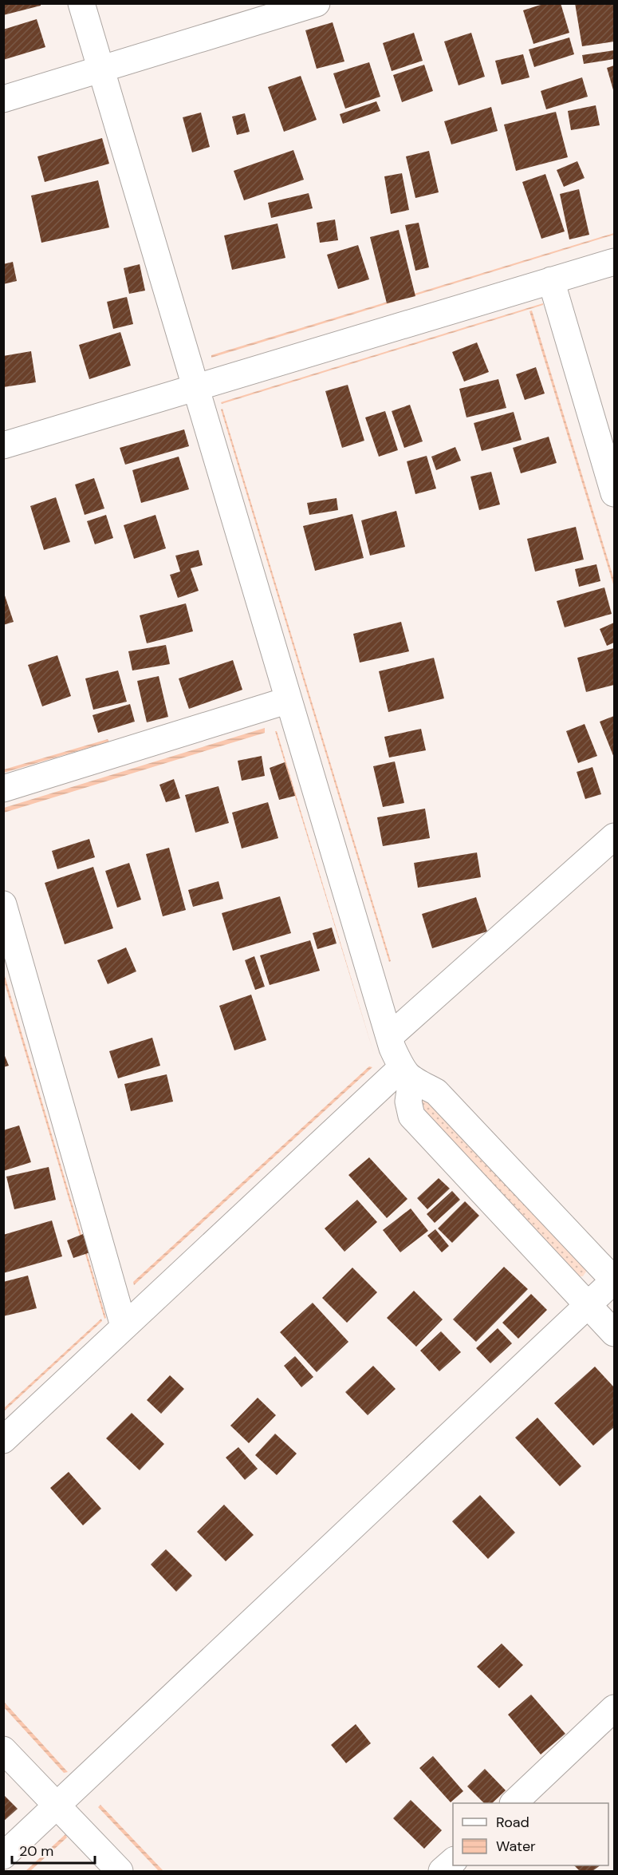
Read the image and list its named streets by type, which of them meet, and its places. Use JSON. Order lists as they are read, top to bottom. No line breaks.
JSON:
{"legend":["Road","Water"],"scale_bar":"20 m"}
